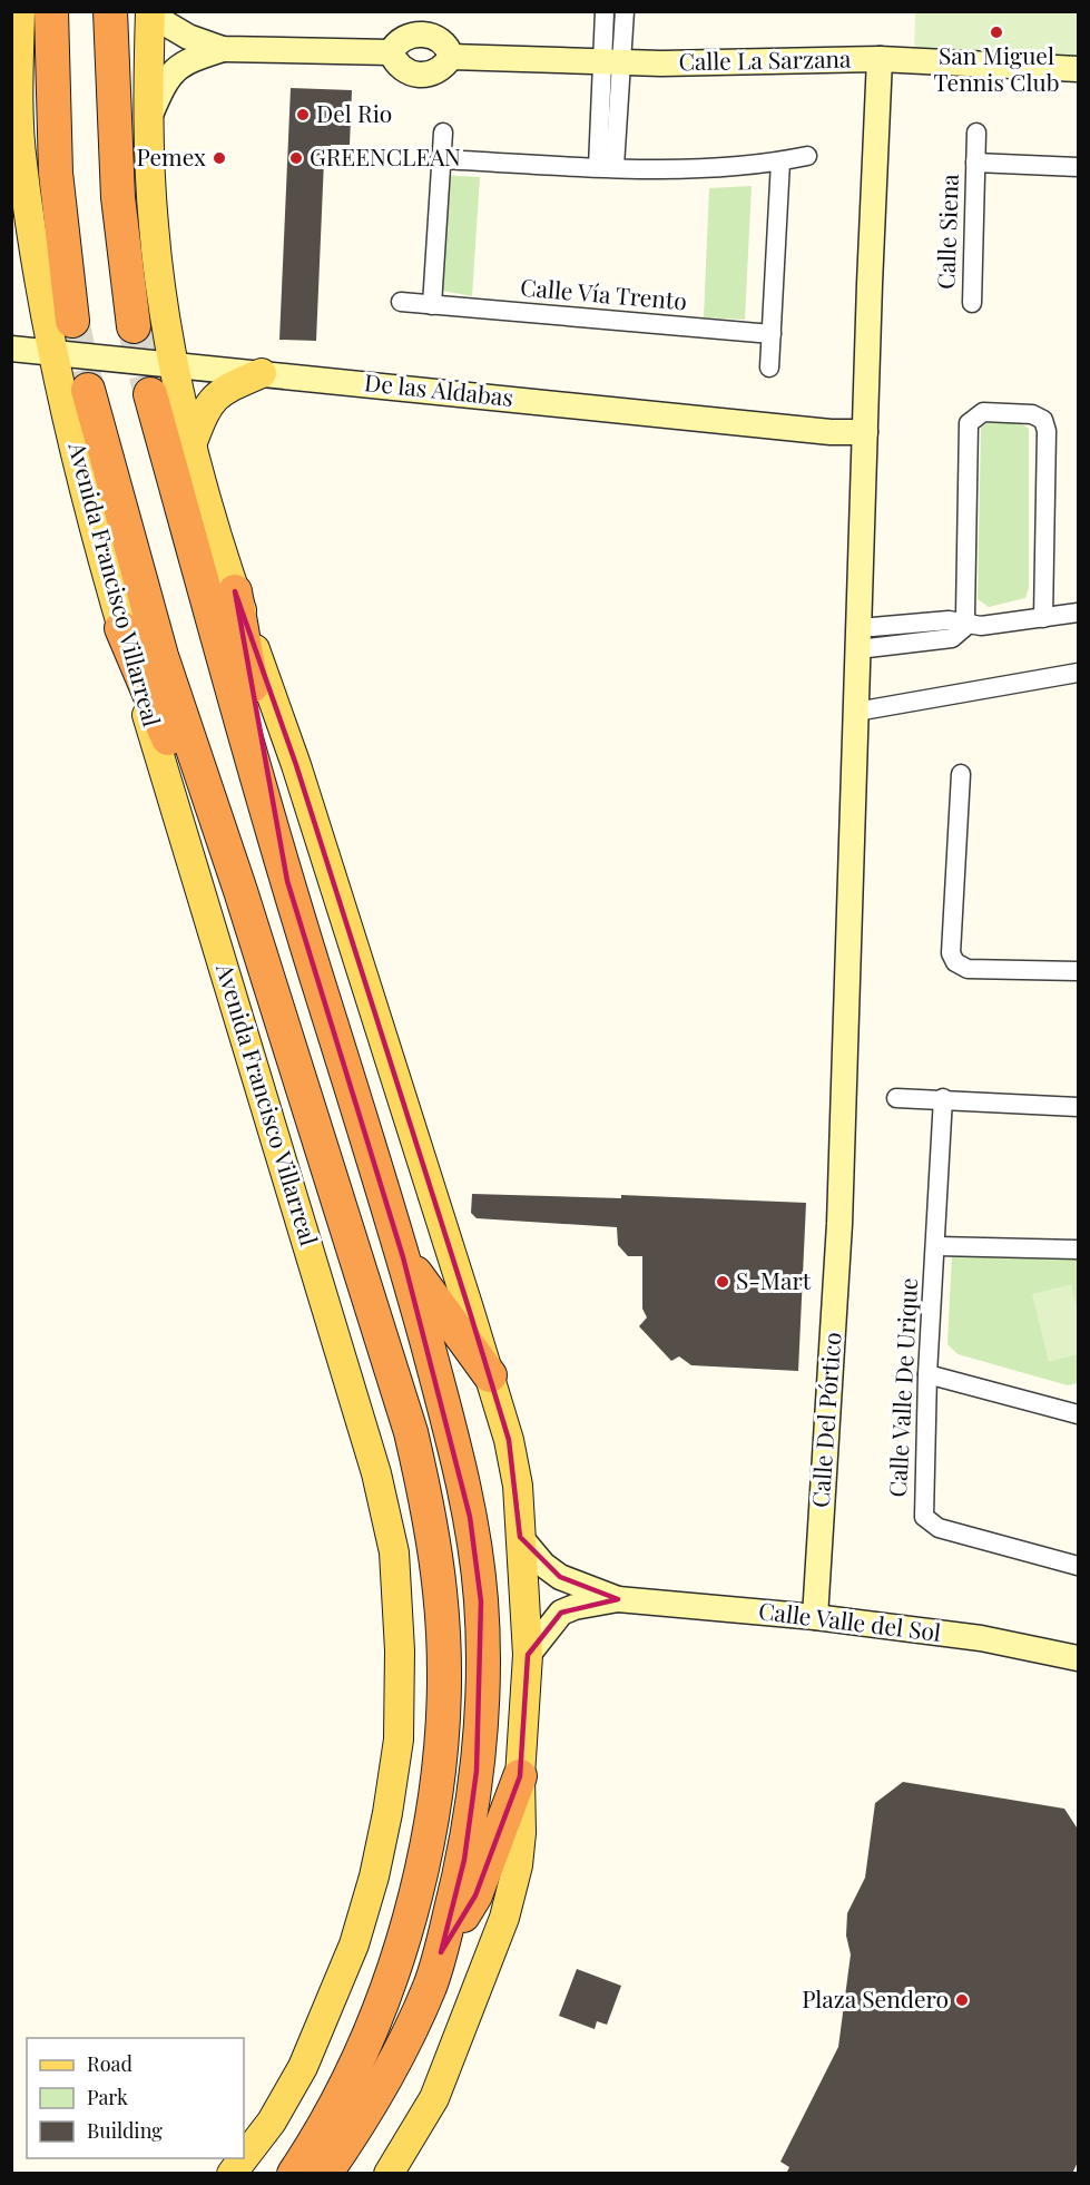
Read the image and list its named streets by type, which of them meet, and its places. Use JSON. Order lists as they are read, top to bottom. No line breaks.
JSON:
{"streets":{"highway":["Avenida Francisco Villarreal"],"street":["Calle La Sarzana","Calle Siena","Calle Vía Trento","De las Aldabas","Calle Valle De Urique","Calle Del Pórtico","Calle Valle del Sol"]},"crossings":[["Calle La Sarzana","Calle Del Pórtico"],["De las Aldabas","Avenida Francisco Villarreal"],["De las Aldabas","Calle Del Pórtico"],["Calle Del Pórtico","Calle Valle del Sol"]],"places":["San Miguel Tennis Club","Del Rio","Pemex","GREENCLEAN","S-Mart","Plaza Sendero"],"legend":["Road","Park","Building"]}
